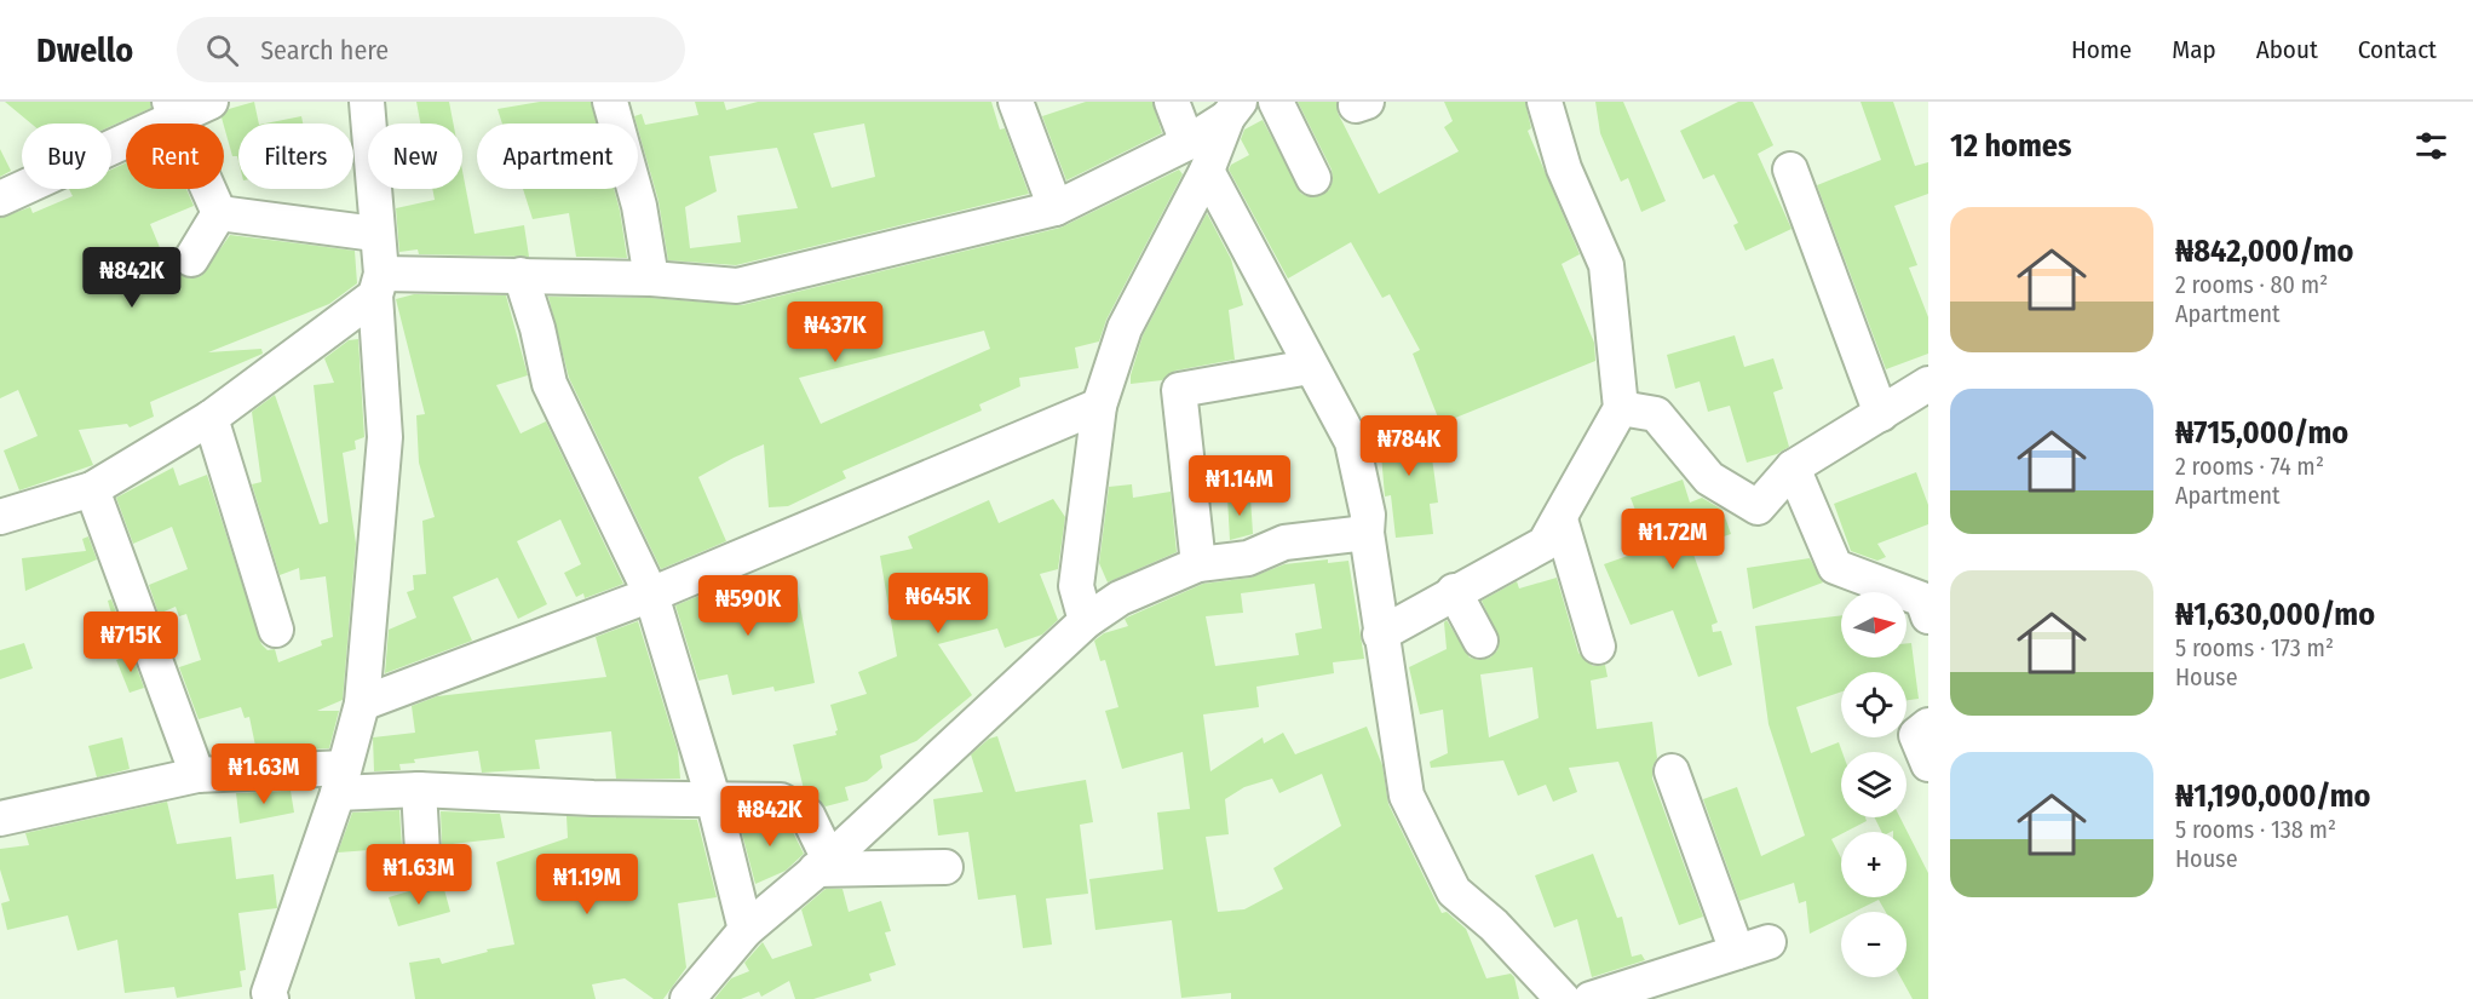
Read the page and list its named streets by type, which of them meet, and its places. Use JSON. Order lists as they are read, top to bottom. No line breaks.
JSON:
{"north":"right","page":{"header":"Dwello","search":"Search here","nav":["Home","Map","About","Contact"],"heading":"12 homes","chip":["Buy","Rent","Filters","New","Apartment"],"list":[{"name":"₦842,000/mo","note":"2 rooms · 80 m² · Apartment"},{"name":"₦715,000/mo","note":"2 rooms · 74 m² · Apartment"},{"name":"₦1,630,000/mo","note":"5 rooms · 173 m² · House"},{"name":"₦1,190,000/mo","note":"5 rooms · 138 m² · House"}],"price":["₦842K","₦437K","₦784K","₦1.14M","₦1.72M","₦645K","₦590K","₦715K","₦1.63M","₦842K","₦1.63M","₦1.19M"],"map_buttons":["+","−"]}}
